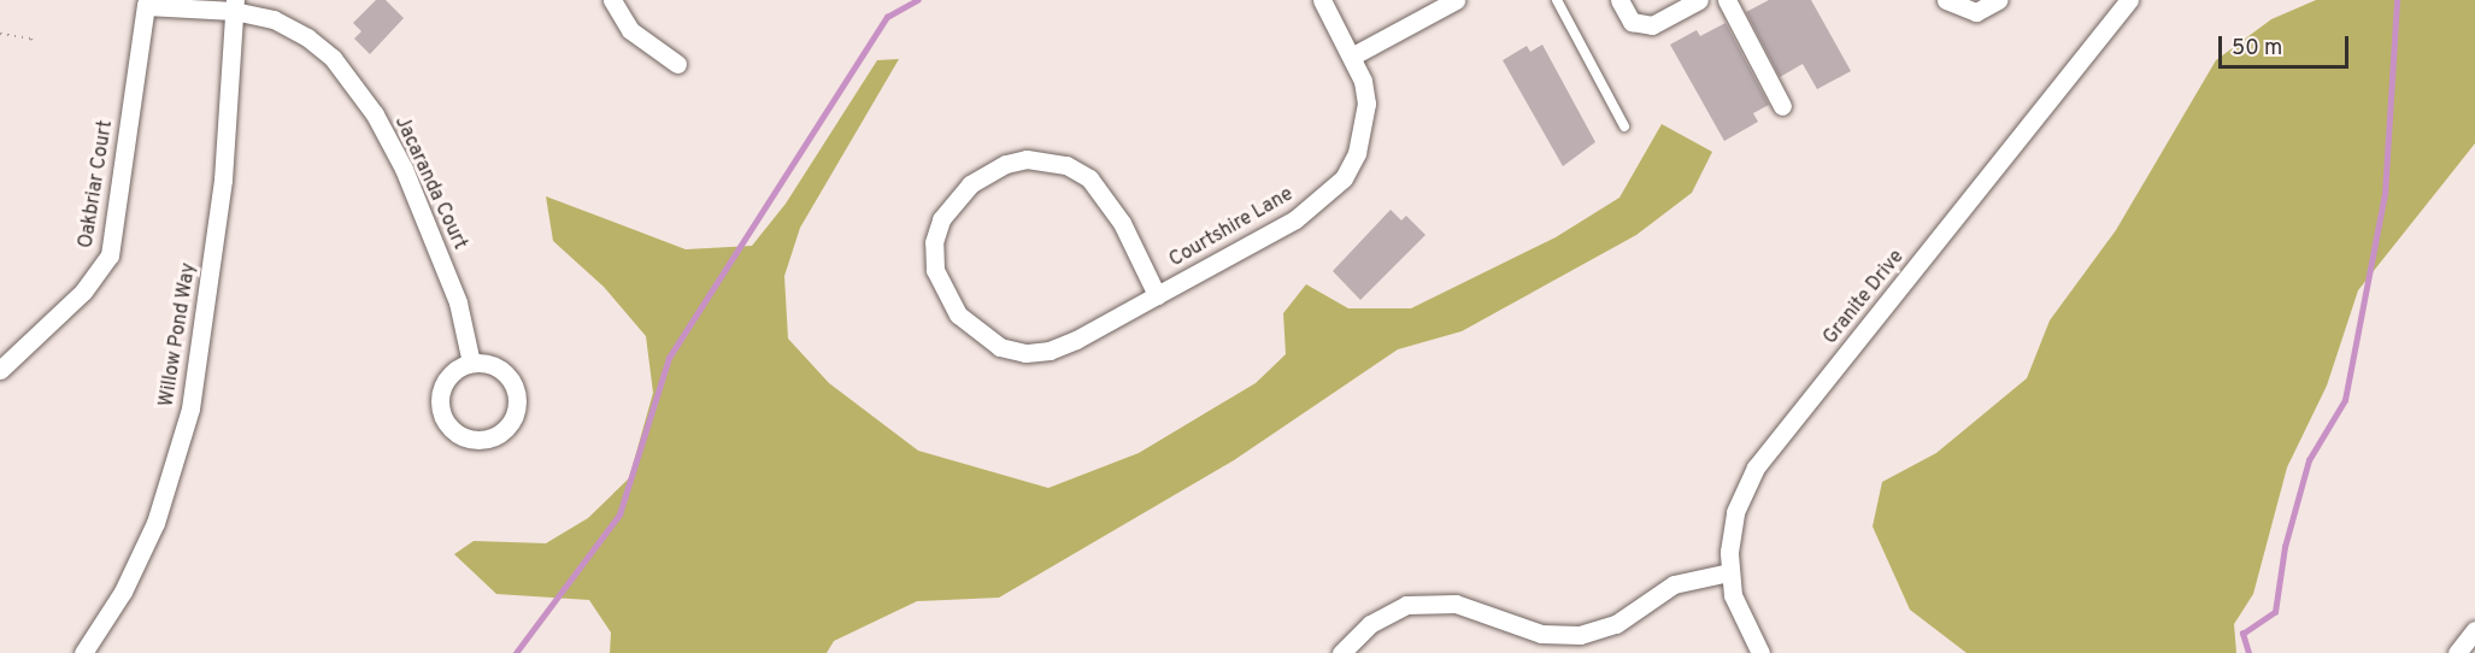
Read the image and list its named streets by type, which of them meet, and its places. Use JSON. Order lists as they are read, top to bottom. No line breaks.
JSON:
{"streets":{"street":["Jacaranda Court","Oakbriar Court","Courtshire Lane","Granite Drive","Willow Pond Way"]},"crossings":[["Jacaranda Court","Oakbriar Court"],["Jacaranda Court","Willow Pond Way"],["Oakbriar Court","Willow Pond Way"]],"scale_bar":"50 m"}
